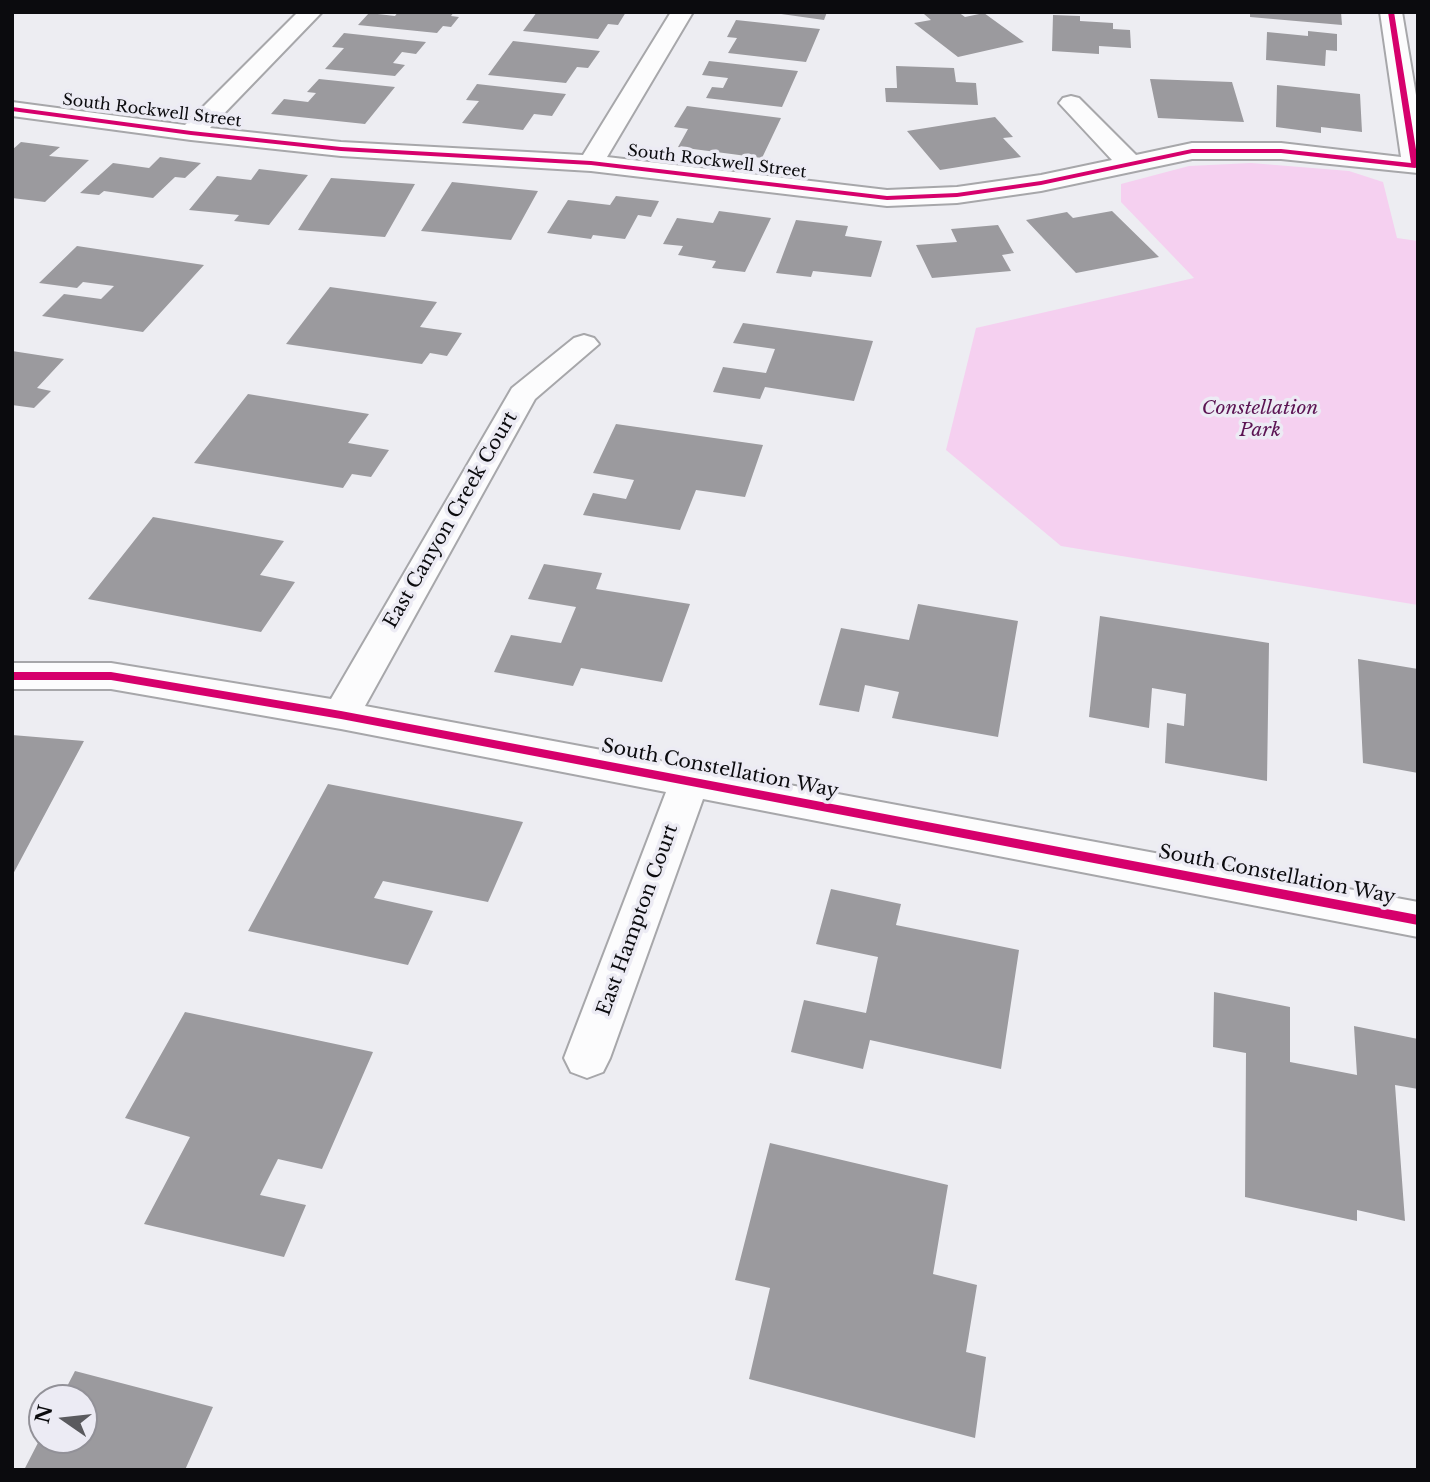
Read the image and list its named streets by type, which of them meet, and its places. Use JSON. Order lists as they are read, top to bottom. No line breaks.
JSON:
{"streets":{"street":["South Rockwell Street","East Canyon Creek Court","South Constellation Way","East Hampton Court"]},"crossings":[["East Canyon Creek Court","South Constellation Way"],["South Constellation Way","East Hampton Court"]],"parks":["Constellation Park"],"north":"left"}
